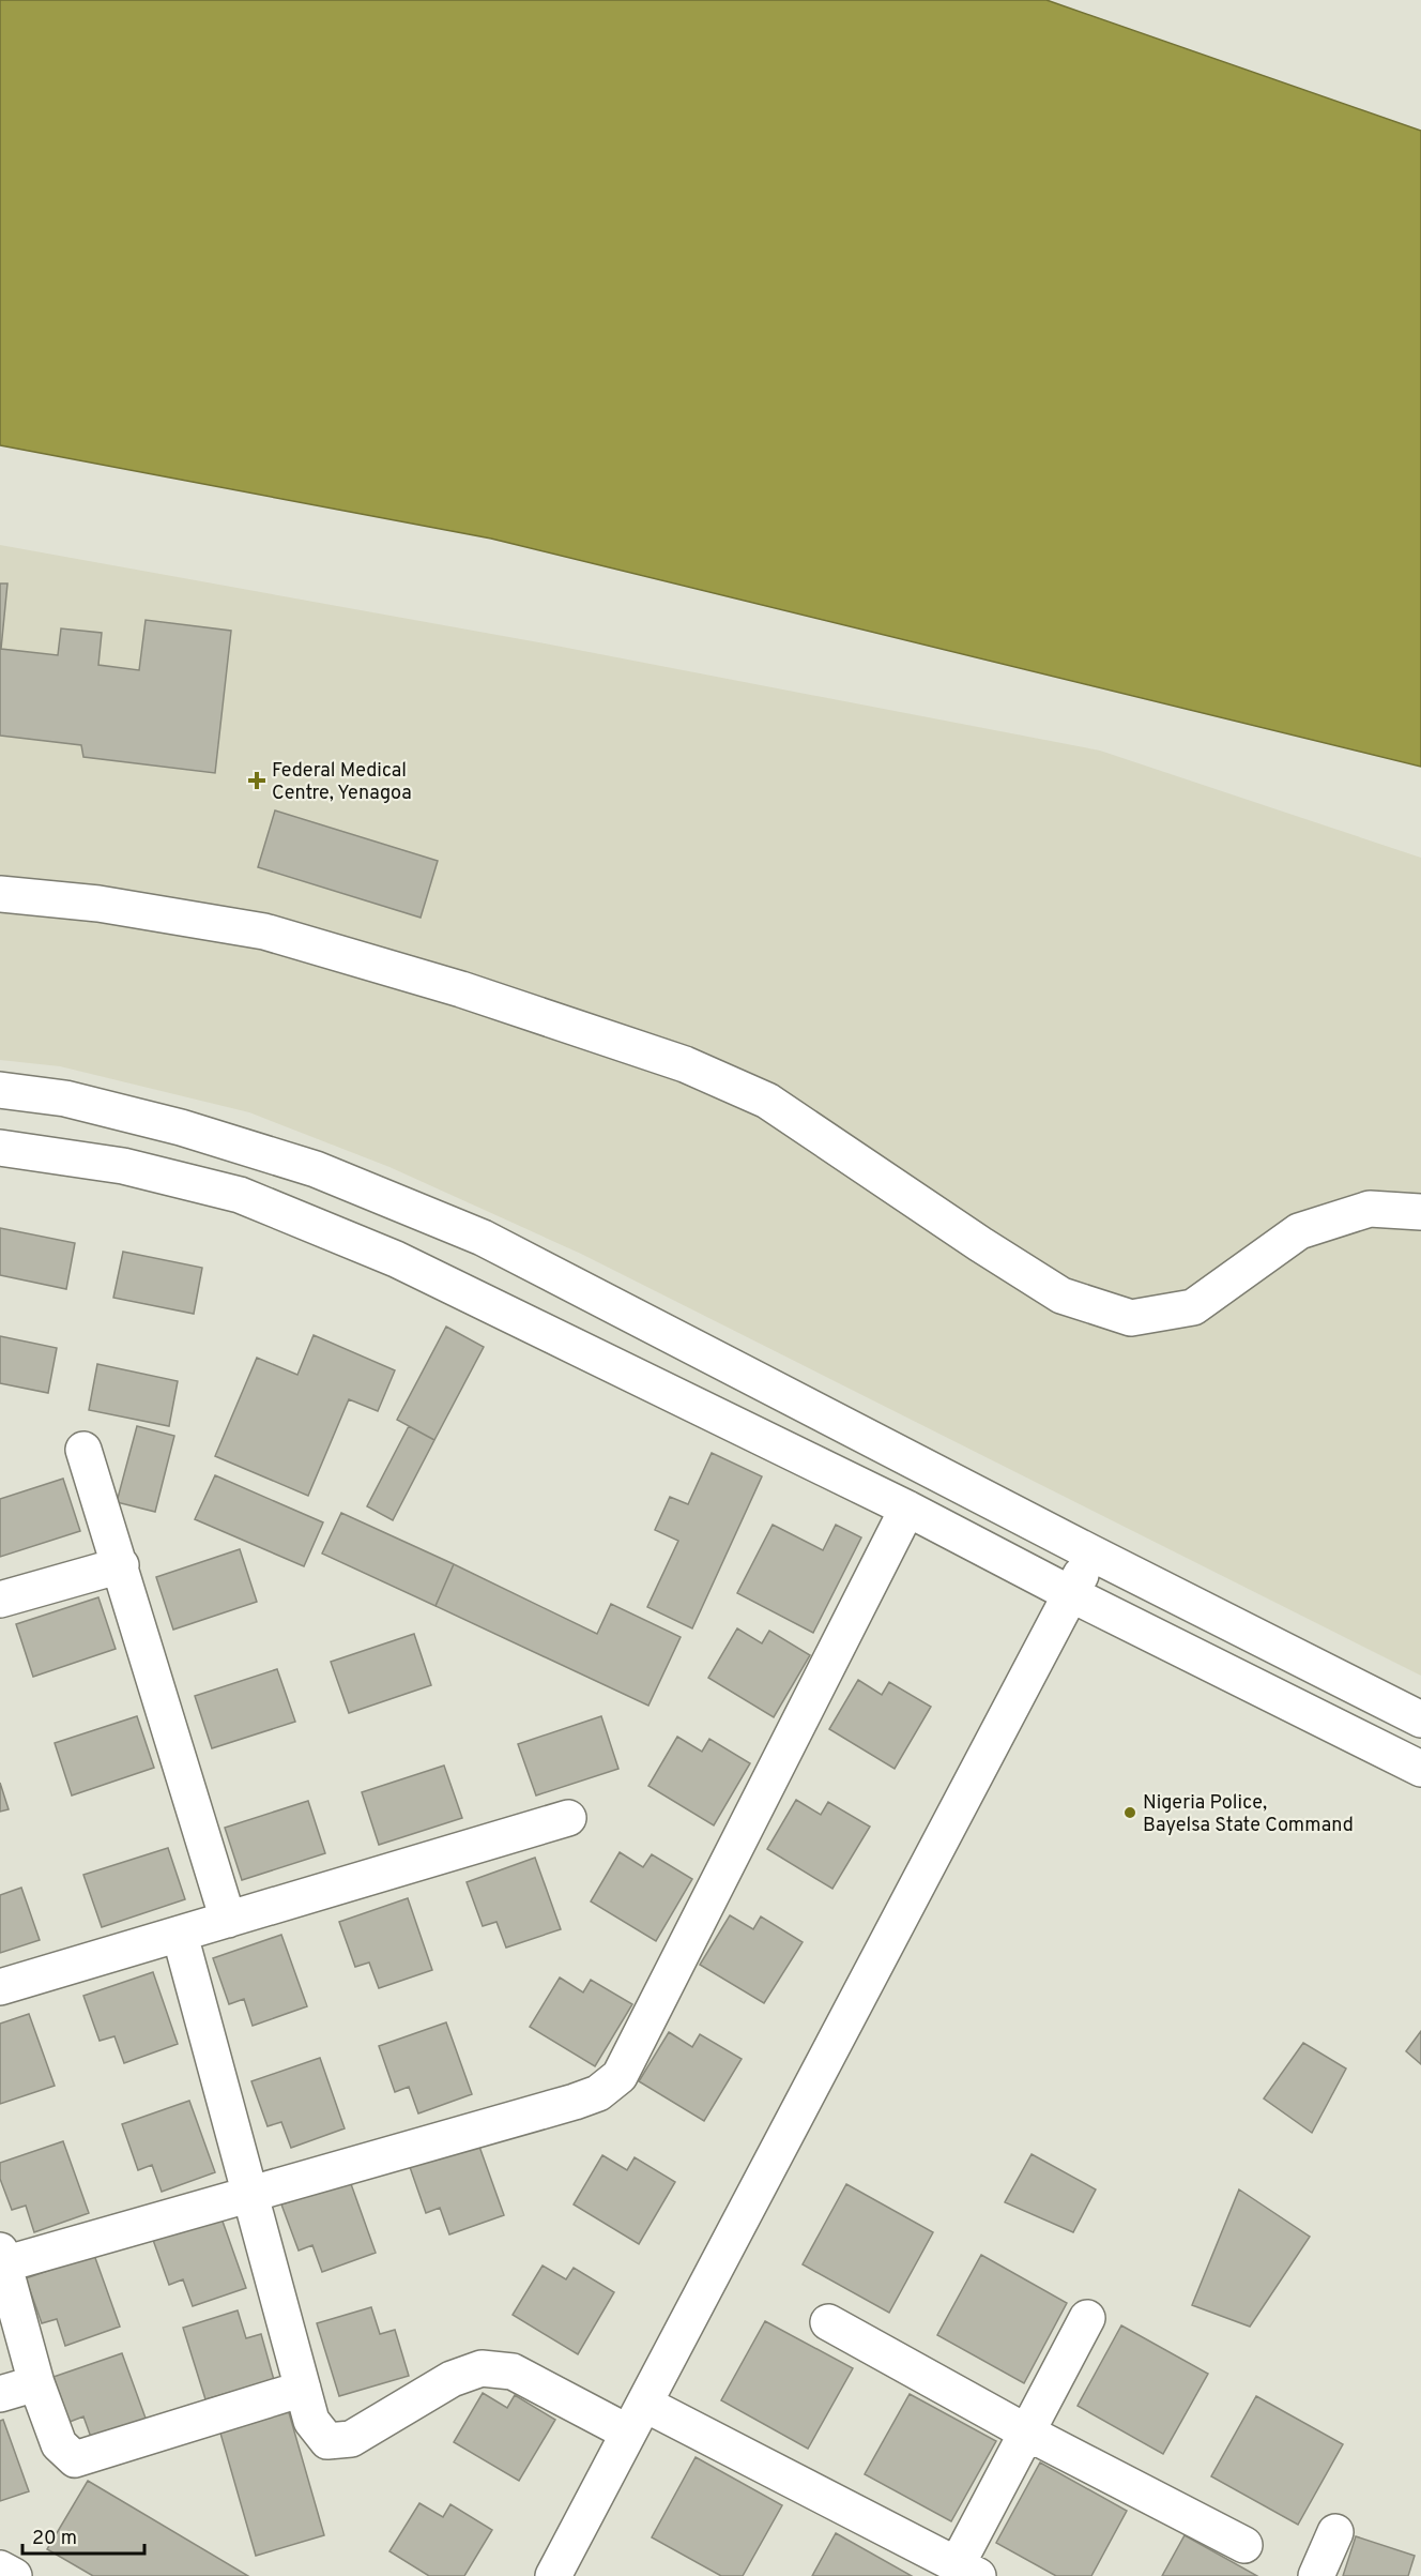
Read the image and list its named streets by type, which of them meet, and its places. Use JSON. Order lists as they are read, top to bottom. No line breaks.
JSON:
{"places":{"health":["Federal Medical Centre, Yenagoa"],"other":["Nigeria Police, Bayelsa State Command"]},"scale_bar":"20 m"}
